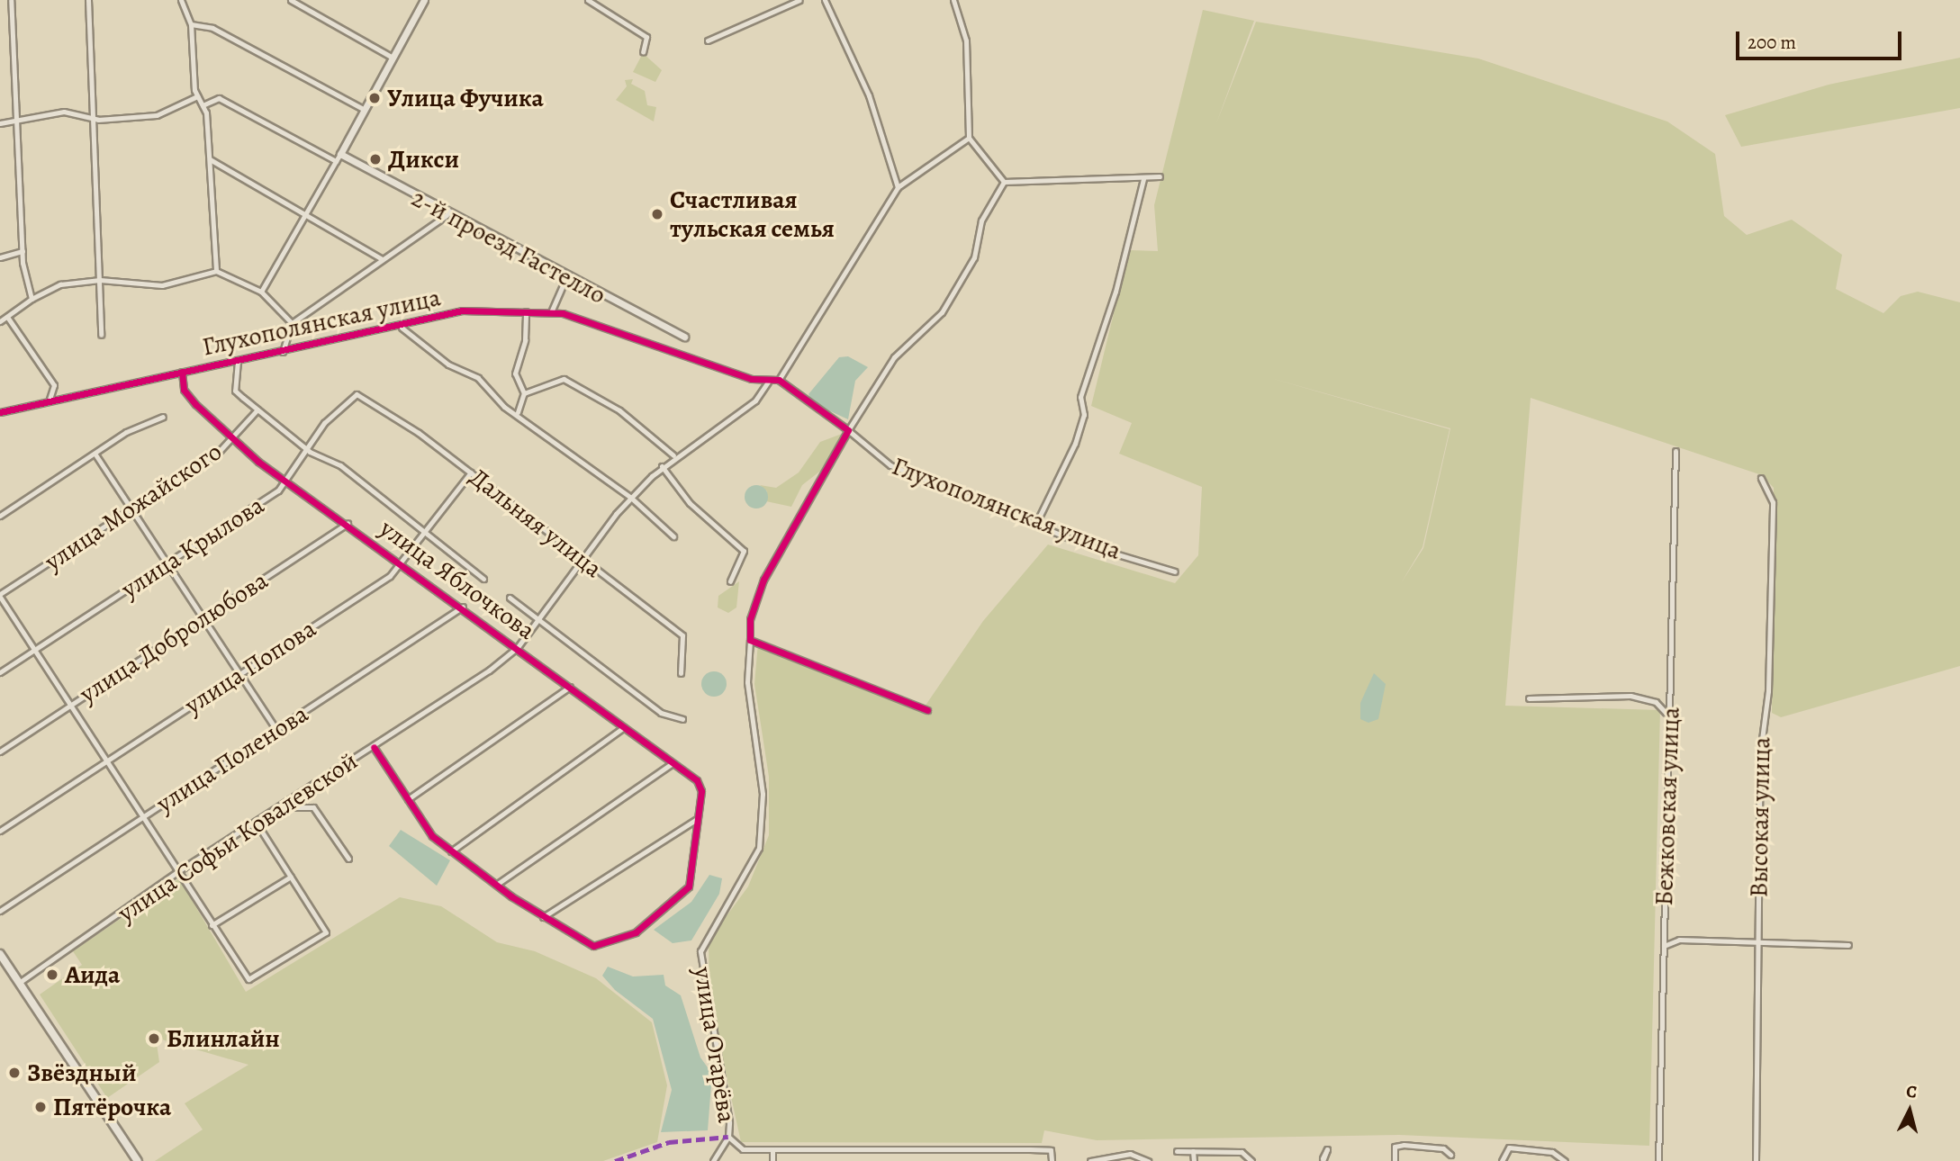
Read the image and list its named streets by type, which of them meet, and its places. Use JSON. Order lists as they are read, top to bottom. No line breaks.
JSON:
{"streets":{"street":["2-й проезд Гастелло","Глухополянская улица","улица Можайского","Дальняя улица","улица Крылова","улица Яблочкова","улица Добролюбова","улица Попова","улица Поленова","Бежковская улица","Высокая улица","улица Софьи Ковалевской","улица Огарёва"]},"crossings":[["Глухополянская улица","улица Яблочкова"],["Глухополянская улица","улица Огарёва"],["улица Можайского","улица Яблочкова"],["Дальняя улица","улица Крылова"],["Дальняя улица","улица Попова"],["улица Крылова","улица Яблочкова"],["улица Яблочкова","улица Добролюбова"],["улица Яблочкова","улица Попова"],["улица Яблочкова","улица Поленова"],["улица Яблочкова","улица Софьи Ковалевской"]],"places":["Улица Фучика","Дикси","Счастливая тульская семья","Аида","Блинлайн","Звёздный","Пятёрочка"],"scale_bar":"200 m","north":"top"}
